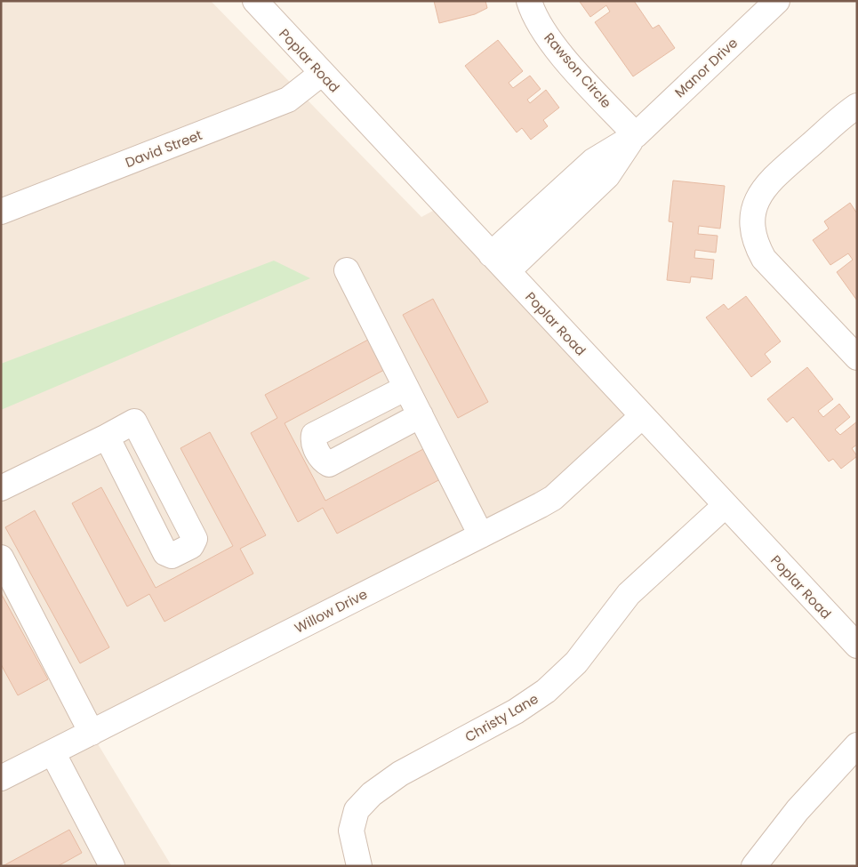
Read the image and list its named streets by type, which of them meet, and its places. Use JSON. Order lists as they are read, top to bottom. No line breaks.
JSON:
{"streets":{"street":["Poplar Road","Manor Drive","Rawson Circle","David Street","Willow Drive","Christy Lane"]},"crossings":[["Poplar Road","Manor Drive"],["Poplar Road","David Street"],["Poplar Road","Willow Drive"],["Poplar Road","Christy Lane"],["Manor Drive","Rawson Circle"]]}
